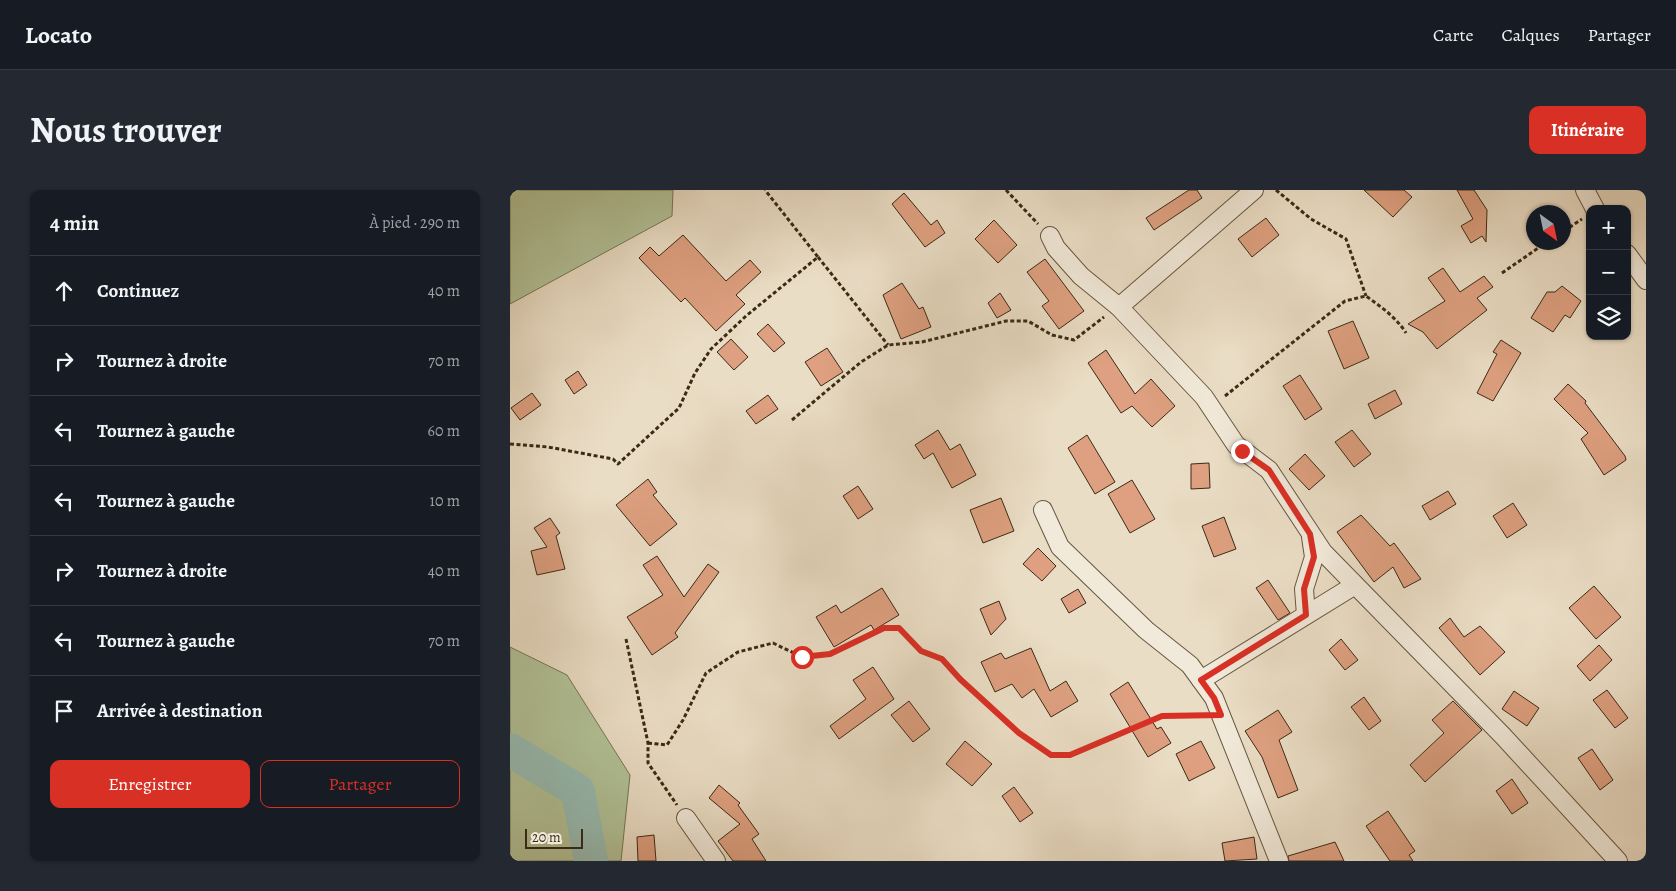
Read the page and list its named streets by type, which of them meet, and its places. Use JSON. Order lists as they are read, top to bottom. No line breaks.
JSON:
{"scale_bar":"20 m","north":"bottom right","page":{"header":"Locato","nav":["Carte","Calques","Partager"],"title":"Nous trouver","buttons":["Itinéraire",["Enregistrer","Partager"]],"heading":["4 min","À pied · 290 m"],"map_buttons":["+","−"],"list":[["Continuez","40 m"],["Tournez à droite","70 m"],["Tournez à gauche","60 m"],["Tournez à gauche","10 m"],["Tournez à droite","40 m"],["Tournez à gauche","70 m"],"Arrivée à destination"],"scale":"20 m"}}
